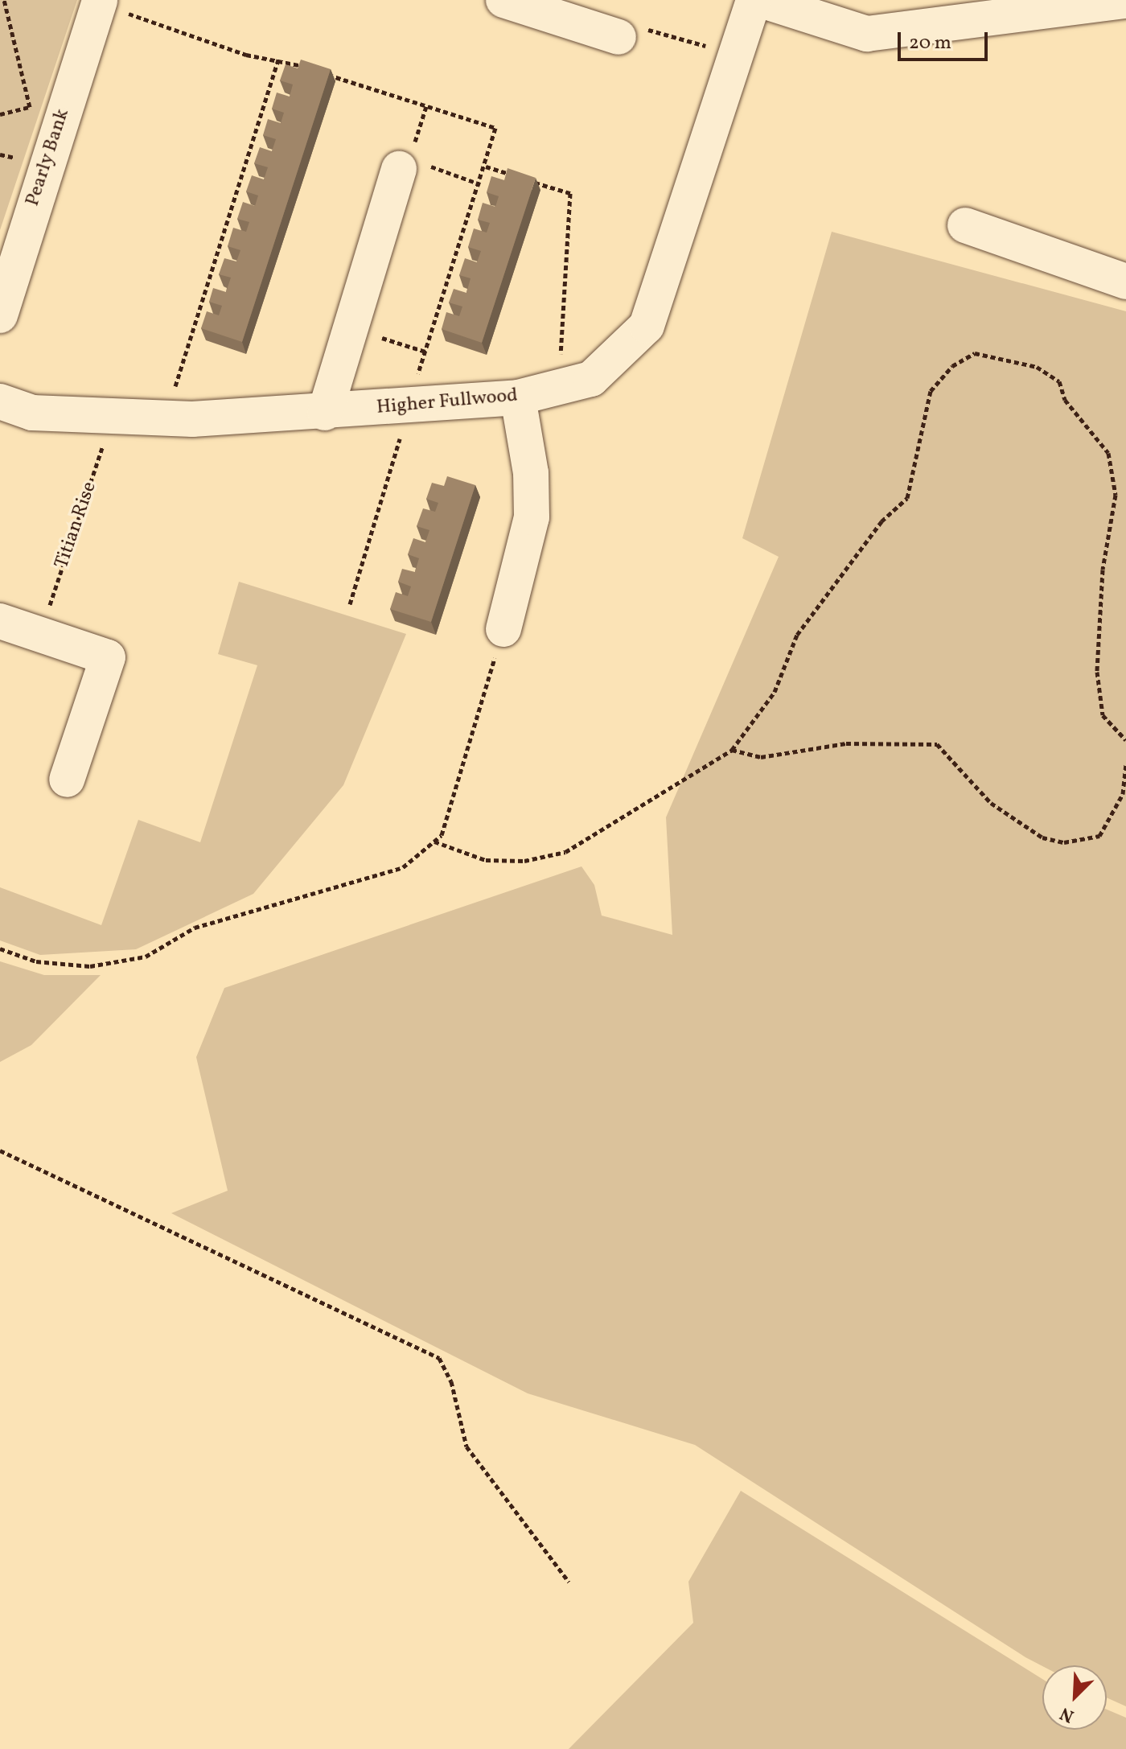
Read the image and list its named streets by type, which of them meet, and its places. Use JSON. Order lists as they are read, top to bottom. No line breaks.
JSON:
{"streets":{"street":["Pearly Bank","Higher Fullwood"],"path":["Titian Rise"]},"crossings":[["Higher Fullwood","Titian Rise"]],"scale_bar":"20 m","north":"bottom left"}
